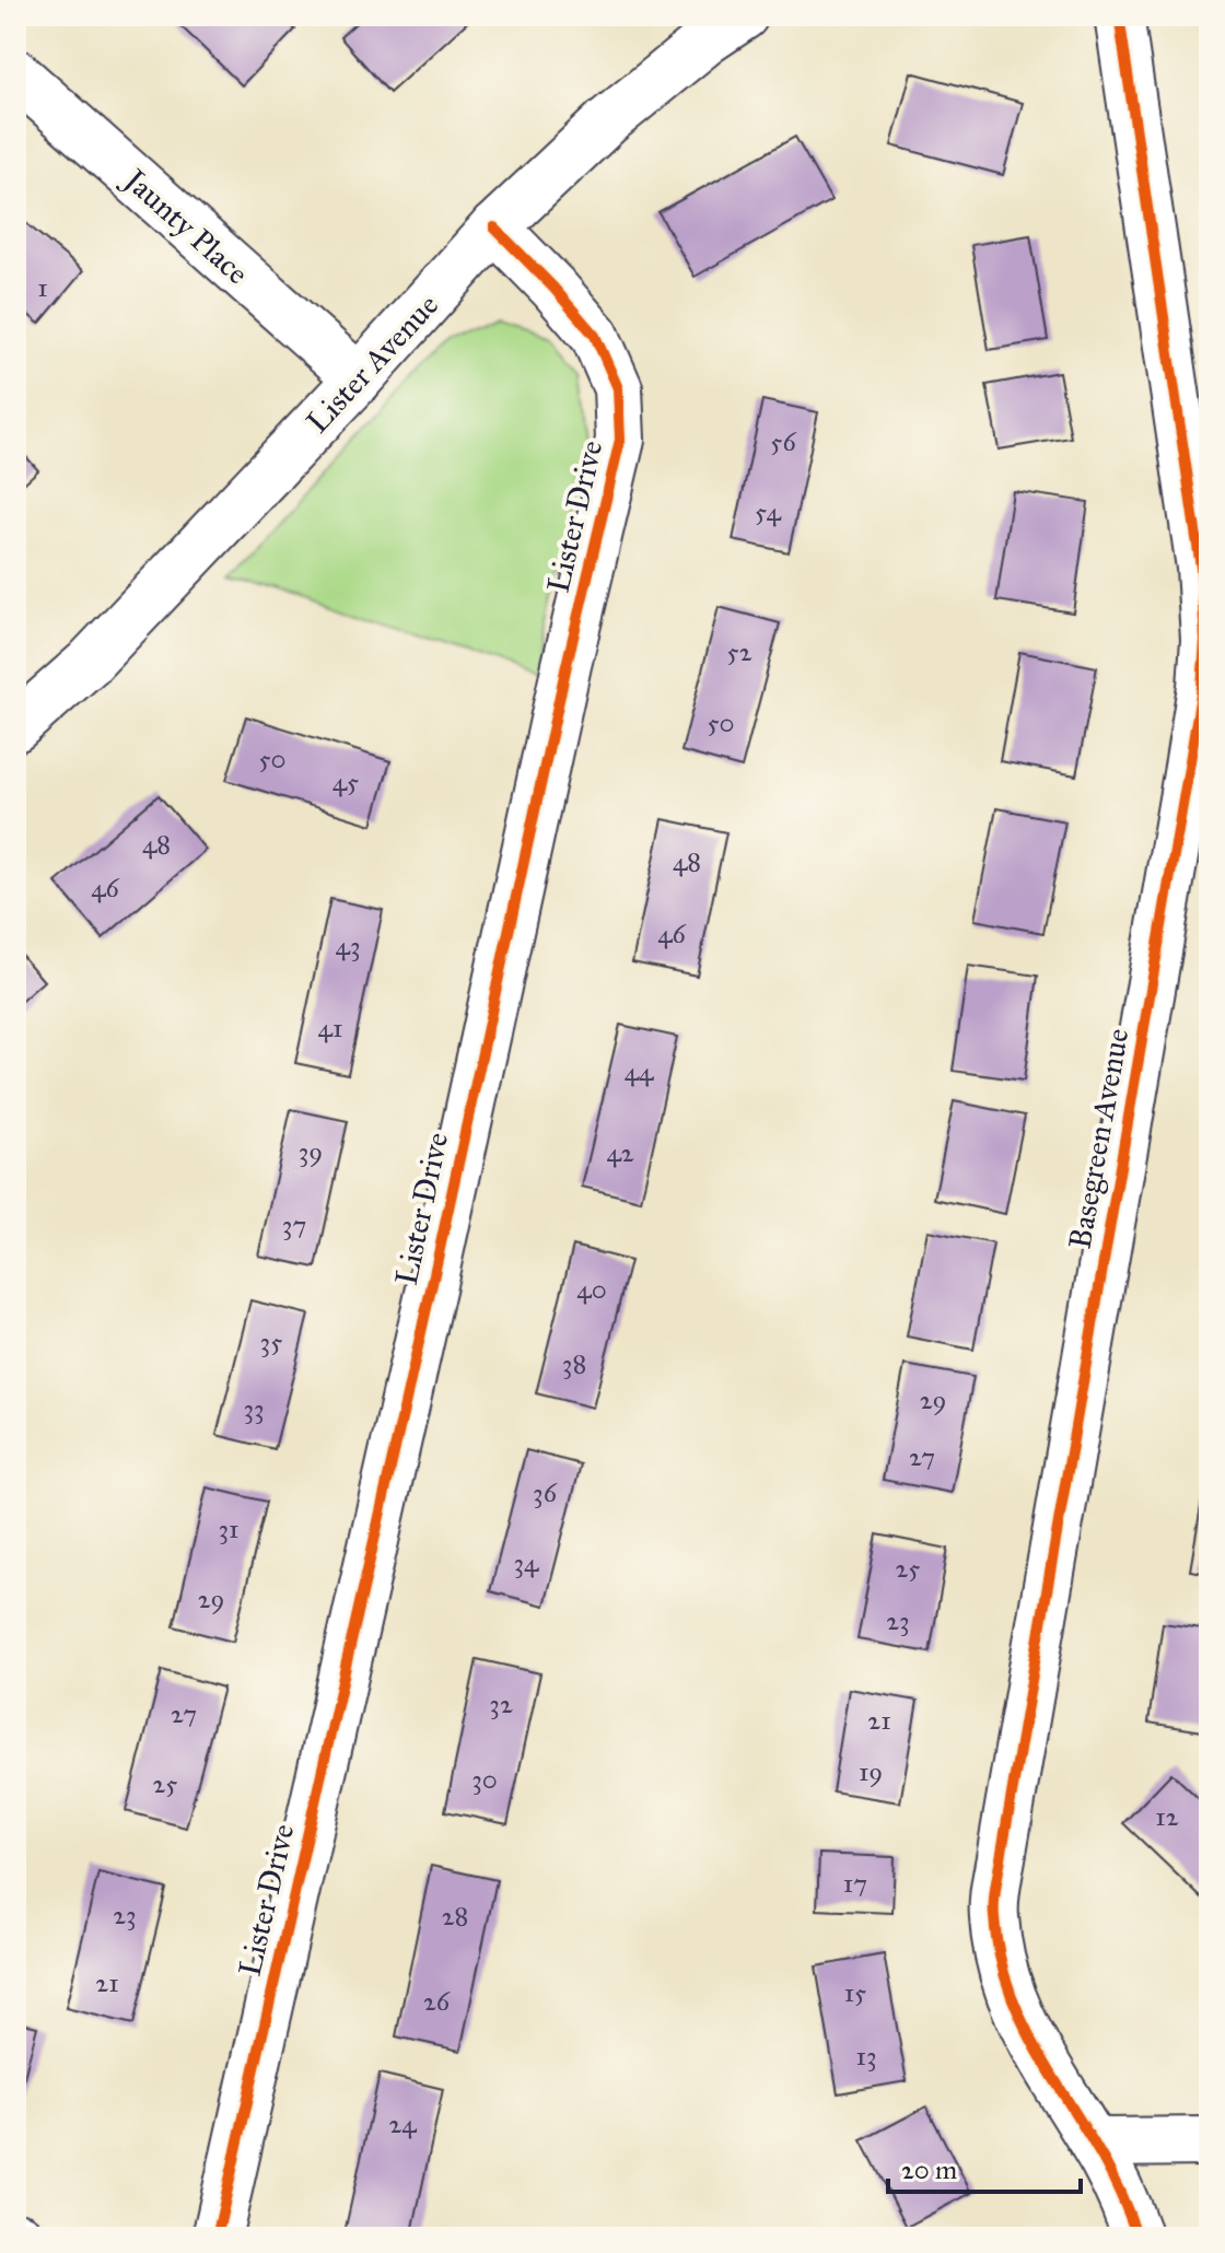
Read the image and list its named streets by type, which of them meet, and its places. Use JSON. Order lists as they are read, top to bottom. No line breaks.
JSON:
{"streets":{"street":["Jaunty Place","Lister Avenue","Lister Drive","Basegreen Avenue"]},"crossings":[["Jaunty Place","Lister Avenue"],["Lister Avenue","Lister Drive"]],"house_numbers":["1","56","54","52","50","50","45","48","48","46","46","43","41","44","39","42","37","40","35","38","29","33","27","36","31","34","25","29","23","32","27","21","19","30","25","12","17","23","28","21","15","26","13","24"],"scale_bar":"20 m"}
